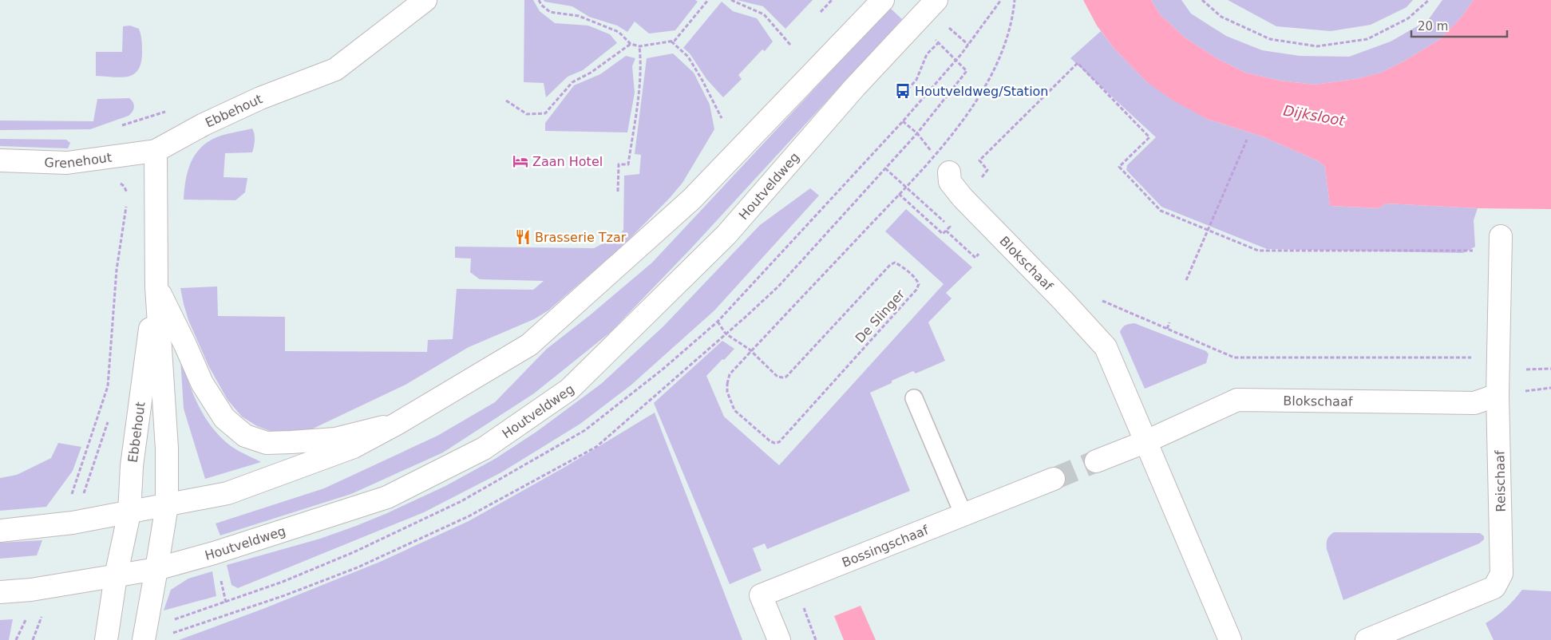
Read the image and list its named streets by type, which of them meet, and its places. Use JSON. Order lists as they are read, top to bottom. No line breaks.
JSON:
{"streets":{"street":["Ebbehout","Grenehout","Houtveldweg","Blokschaaf","Reischaaf","Bossingschaaf"],"path":["De Slinger"]},"crossings":[["Ebbehout","Grenehout"],["Ebbehout","Houtveldweg"],["Blokschaaf","Reischaaf"]],"water":["Dijksloot"],"places":{"bus stop":["Houtveldweg/Station"],"hotel":["Zaan Hotel"],"restaurant":["Brasserie Tzar"]},"scale_bar":"20 m"}
